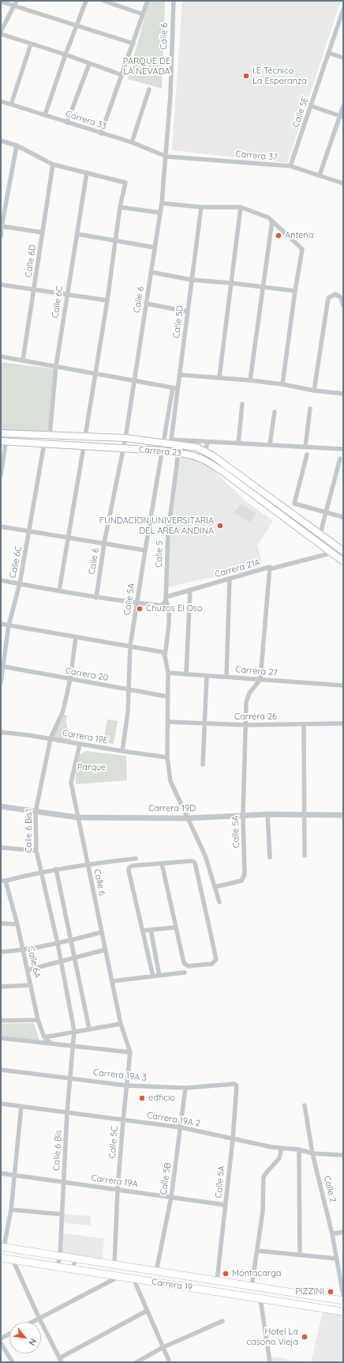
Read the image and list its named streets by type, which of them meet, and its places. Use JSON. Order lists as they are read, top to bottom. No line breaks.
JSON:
{"streets":{"highway":["Carrera 19"],"main road":["Carrera 23"],"street":["Calle 6","Calle 5E","Carrera 33","Carrera 37","Calle 6D","Calle 6C","Calle 5D","Calle 5","Carrera 21A","Calle 5A","Carrera 27","Carrera 20","Carrera 26","Carrera 19E","Carrera 19D","Calle 6 Bis1","Calle 6A","Carrera 19A 3","Carrera 19A 2","Calle 5C","Calle 6 Bis","Calle 5B","Carrera 19A","Calle 2"]},"crossings":[["Calle 6","Carrera 33"],["Calle 6","Carrera 37"],["Calle 6","Carrera 23"],["Calle 6","Carrera 21A"],["Calle 6","Carrera 19E"],["Calle 6","Carrera 19D"],["Calle 6","Calle 5C"],["Calle 5E","Carrera 37"],["Carrera 33","Carrera 37"],["Calle 6C","Carrera 23"],["Calle 6C","Carrera 21A"],["Calle 6C","Carrera 20"],["Calle 5D","Calle 5A"],["Carrera 23","Calle 5"],["Carrera 23","Carrera 21A"],["Carrera 23","Calle 5A"],["Calle 5","Carrera 21A"],["Calle 5","Calle 5A"],["Calle 5","Carrera 27"],["Calle 5","Carrera 20"],["Calle 5","Carrera 26"],["Calle 5","Carrera 19E"],["Calle 5","Carrera 19D"],["Carrera 21A","Calle 5A"],["Calle 5A","Carrera 27"],["Calle 5A","Carrera 20"],["Calle 5A","Carrera 26"],["Calle 5A","Carrera 19E"],["Calle 5A","Carrera 19D"],["Calle 5A","Carrera 19A 3"],["Calle 5A","Carrera 19A 2"],["Calle 5A","Carrera 19A"],["Calle 5A","Carrera 19"],["Carrera 20","Calle 6 Bis1"],["Carrera 19E","Calle 6 Bis1"],["Carrera 19D","Calle 6 Bis1"],["Calle 6 Bis1","Calle 6 Bis"],["Carrera 19A 3","Calle 5C"],["Carrera 19A 3","Calle 6 Bis"],["Carrera 19A 3","Calle 5B"],["Carrera 19A 2","Calle 5C"],["Carrera 19A 2","Calle 6 Bis"],["Carrera 19A 2","Calle 5B"],["Carrera 19A 2","Calle 2"],["Calle 5C","Carrera 19A"],["Calle 5C","Carrera 19"],["Calle 6 Bis","Carrera 19A"],["Calle 6 Bis","Carrera 19"],["Calle 5B","Carrera 19A"],["Calle 5B","Carrera 19"]],"parks":["PARQUE DE LA NEVADA","Parque"],"places":["I.E Técnico La Esperanza","Antena","FUNDACION UNIVERSITARIA DEL AREA ANDINA","Chuzos El Oso","edficio","Montacarga","PIZZINI","Hotel La casona Vieja"],"north":"bottom right"}
